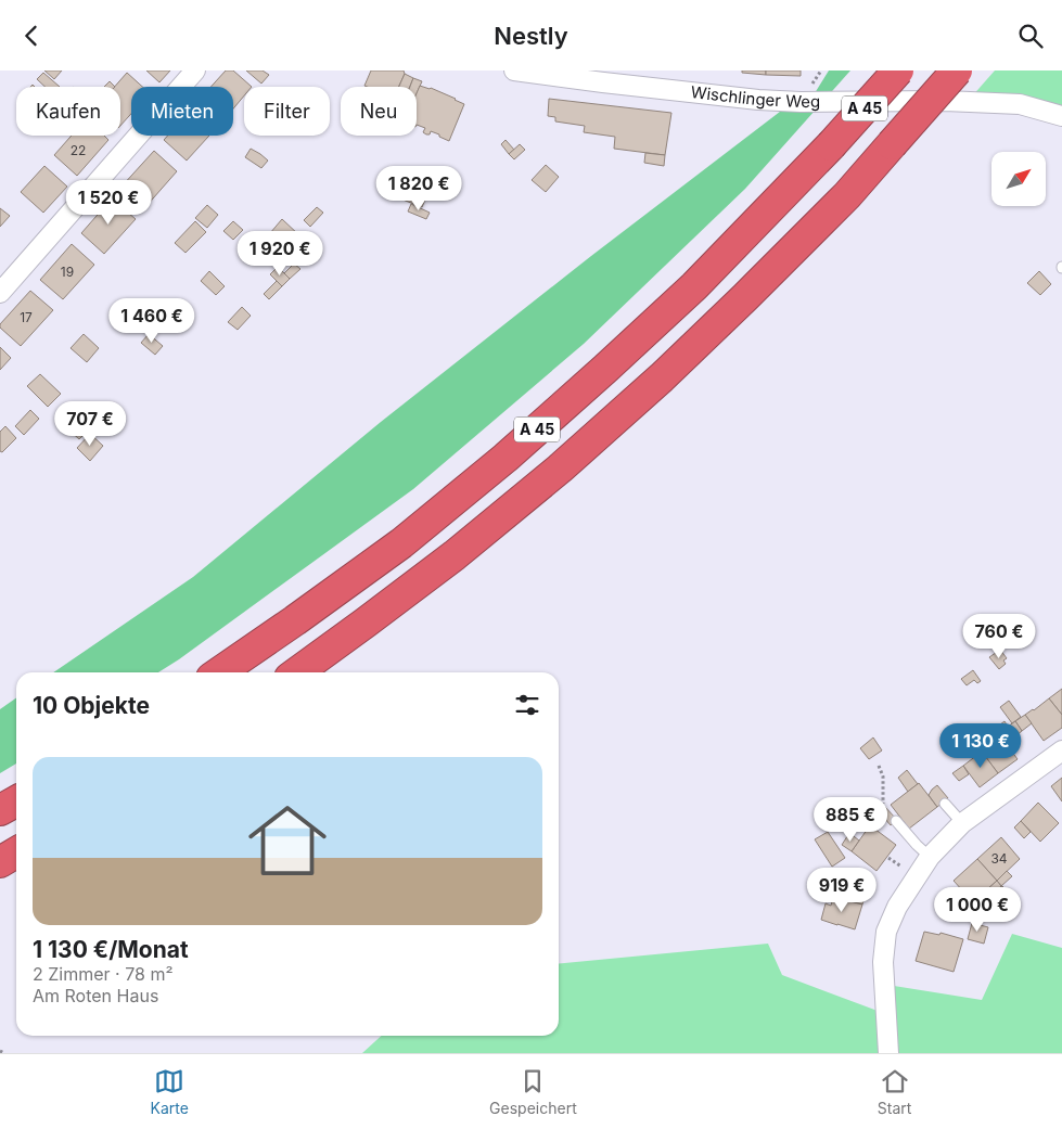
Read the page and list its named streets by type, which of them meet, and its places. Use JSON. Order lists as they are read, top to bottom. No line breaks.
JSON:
{"streets":{"highway":["A 45"],"street":["Wischlinger Weg"]},"house_numbers":["22","19","17","34"],"north":"top right","page":{"header":"Nestly","chip":["Kaufen","Mieten","Filter","Neu"],"price":["1 820 €","1 520 €","1 920 €","1 460 €","707 €","760 €","1 130 €","885 €","919 €","1 000 €"],"heading":"10 Objekte","list":[{"name":"1 130 €/Monat","note":"2 Zimmer · 78 m² · Am Roten Haus"}],"tabs":["Karte","Gespeichert","Start"]}}
